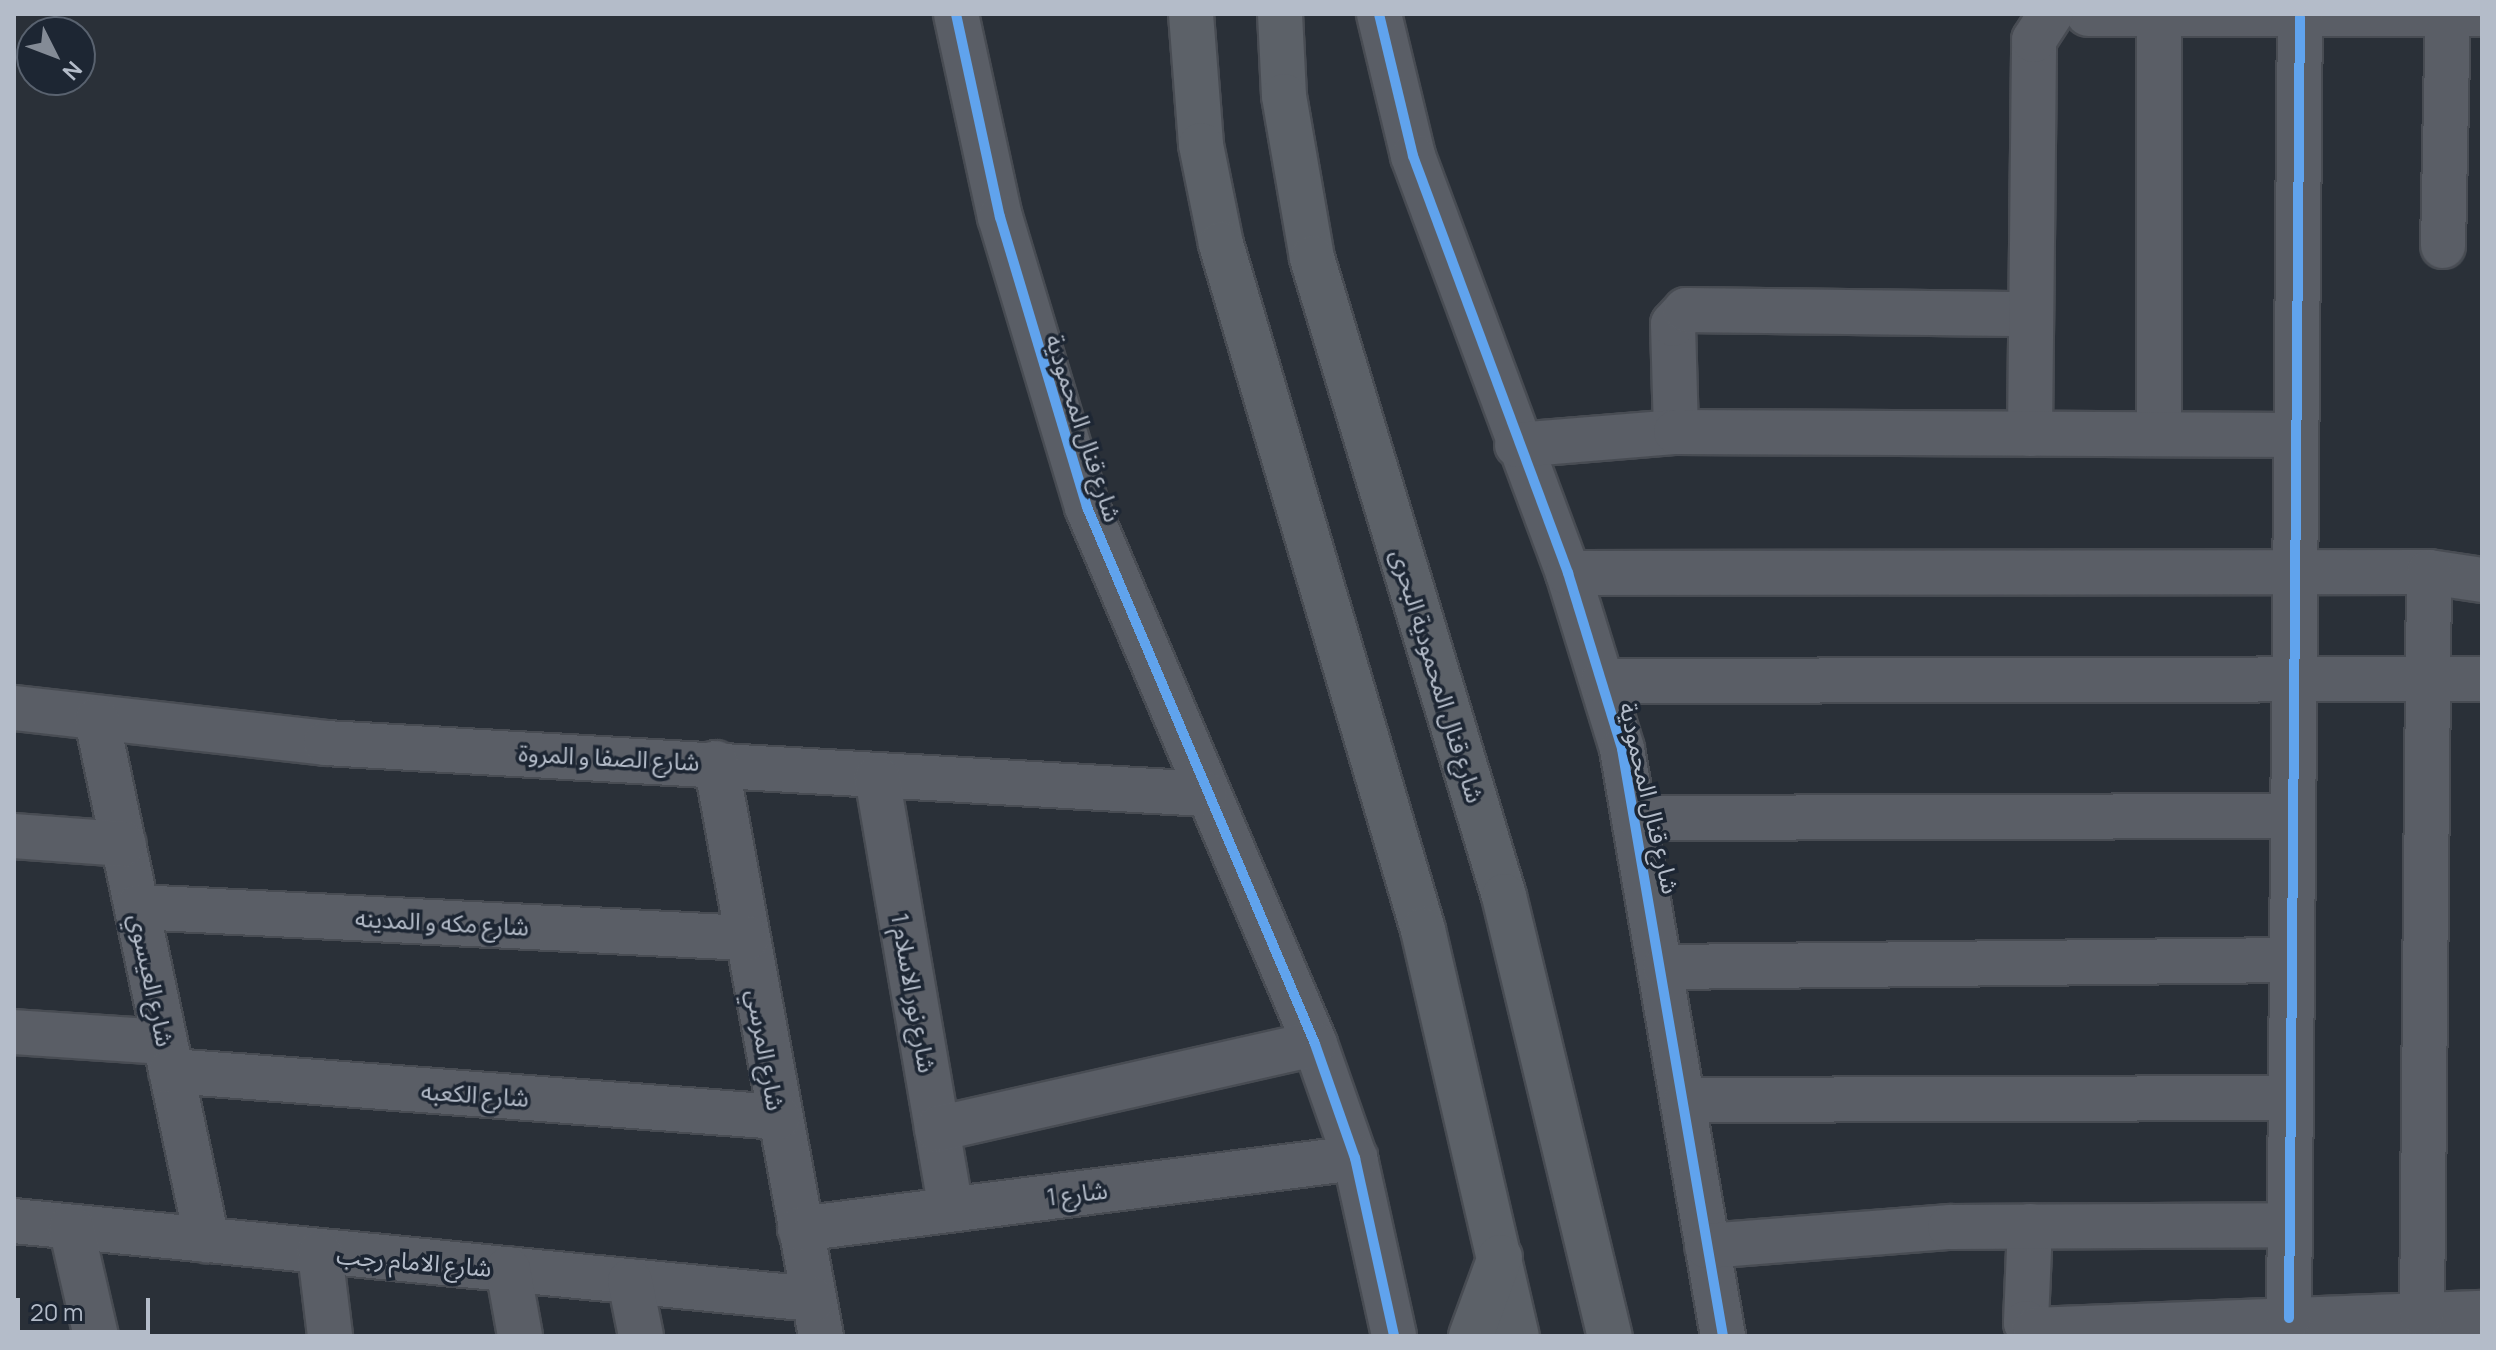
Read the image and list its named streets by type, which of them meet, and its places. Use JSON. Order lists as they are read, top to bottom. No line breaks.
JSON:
{"streets":{"main road":["شارع قنال المحمودية البحرى"],"street":["شارع قنال المحمودية","شارع الصفا و المروة","شارع مكه و المدينه","شارع العيسوي","شارع نور الاسلام 1","شارع المرسي","شارع الكعبه","شارع 1","شارع الامام رجب"]},"crossings":[["شارع قنال المحمودية","شارع الصفا و المروة"],["شارع قنال المحمودية","شارع 1"],["شارع الصفا و المروة","شارع العيسوي"],["شارع الصفا و المروة","شارع نور الاسلام 1"],["شارع الصفا و المروة","شارع المرسي"],["شارع مكه و المدينه","شارع العيسوي"],["شارع مكه و المدينه","شارع المرسي"],["شارع العيسوي","شارع الكعبه"],["شارع العيسوي","شارع الامام رجب"],["شارع نور الاسلام 1","شارع 1"],["شارع المرسي","شارع الكعبه"],["شارع المرسي","شارع 1"],["شارع المرسي","شارع الامام رجب"]],"scale_bar":"20 m","north":"bottom right"}
